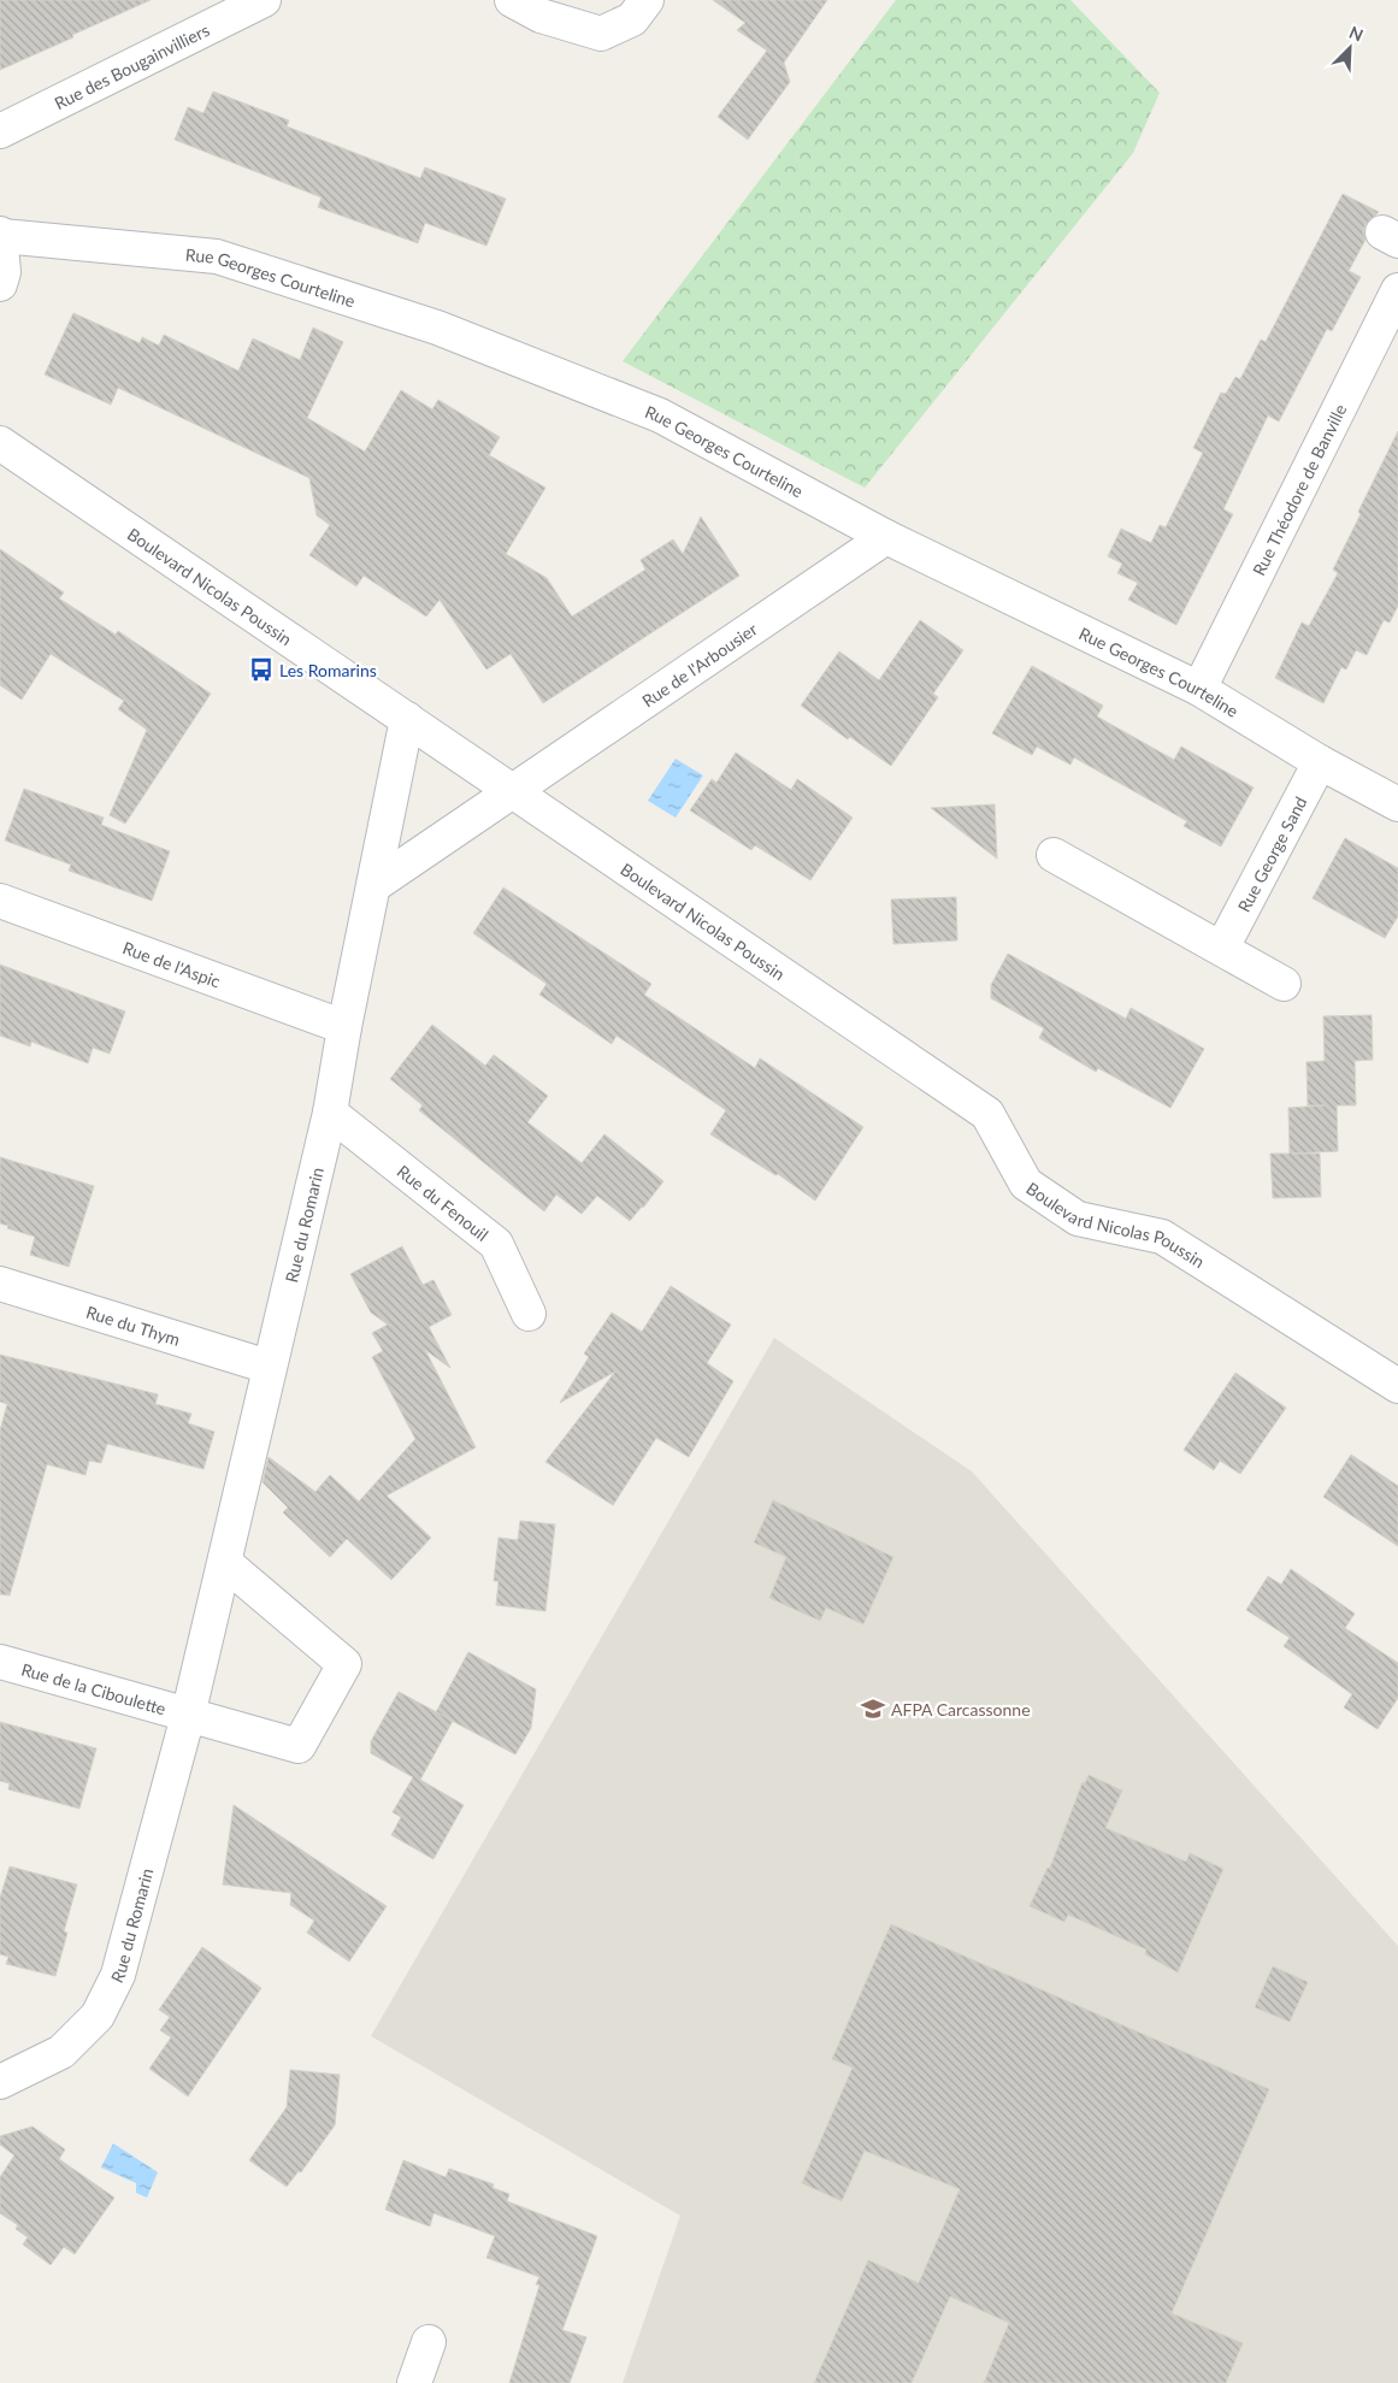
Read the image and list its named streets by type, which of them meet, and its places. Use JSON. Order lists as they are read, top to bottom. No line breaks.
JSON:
{"streets":{"street":["Rue des Bougainvilliers","Rue Georges Courteline","Rue Théodore de Banville","Boulevard Nicolas Poussin","Rue de l'Arbousier","Rue George Sand","Rue de l'Aspic","Rue du Fenouil","Rue du Romarin","Rue du Thym","Rue de la Ciboulette"]},"crossings":[["Rue Georges Courteline","Rue Théodore de Banville"],["Rue Georges Courteline","Rue de l'Arbousier"],["Rue Georges Courteline","Rue George Sand"],["Boulevard Nicolas Poussin","Rue de l'Arbousier"],["Boulevard Nicolas Poussin","Rue du Romarin"],["Rue de l'Aspic","Rue du Romarin"],["Rue du Fenouil","Rue du Romarin"],["Rue du Romarin","Rue du Thym"],["Rue du Romarin","Rue de la Ciboulette"]],"places":{"bus stop":["Les Romarins"],"school or university":["AFPA Carcassonne"]},"north":"top right"}
